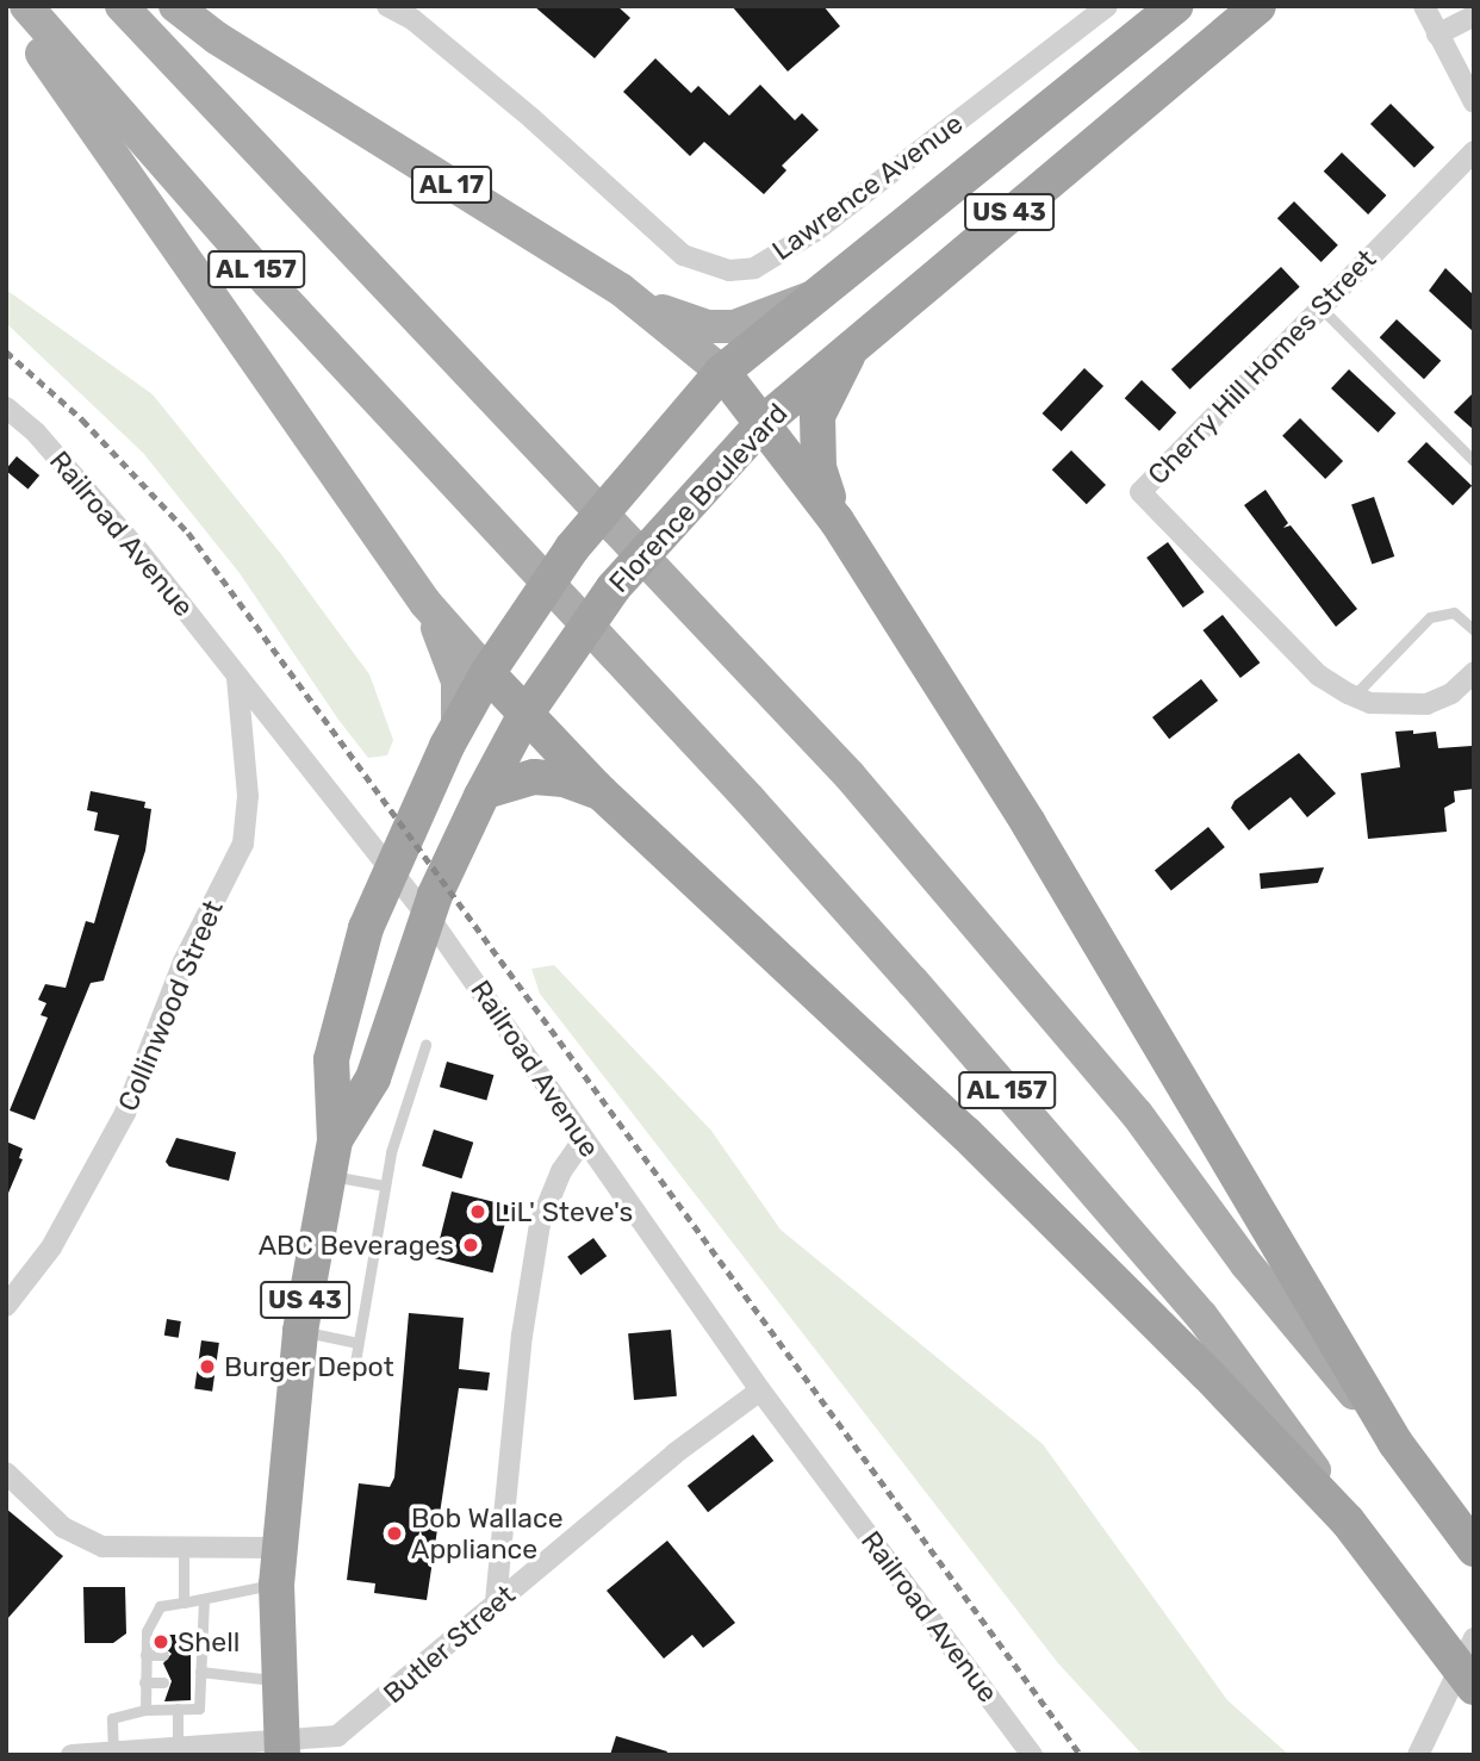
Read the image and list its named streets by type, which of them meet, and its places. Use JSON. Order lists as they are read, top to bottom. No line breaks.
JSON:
{"streets":{"highway":["AL 17","US 43","AL 157","Florence Boulevard"],"street":["Lawrence Avenue","Cherry Hill Homes Street","Railroad Avenue","Collinwood Street","Butler Street"]},"crossings":[["AL 17","Florence Boulevard"],["Florence Boulevard","Butler Street"],["Railroad Avenue","Collinwood Street"],["Railroad Avenue","Butler Street"]],"places":["LiL' Steve's","ABC Beverages","Burger Depot","Bob Wallace Appliance","Shell"]}
